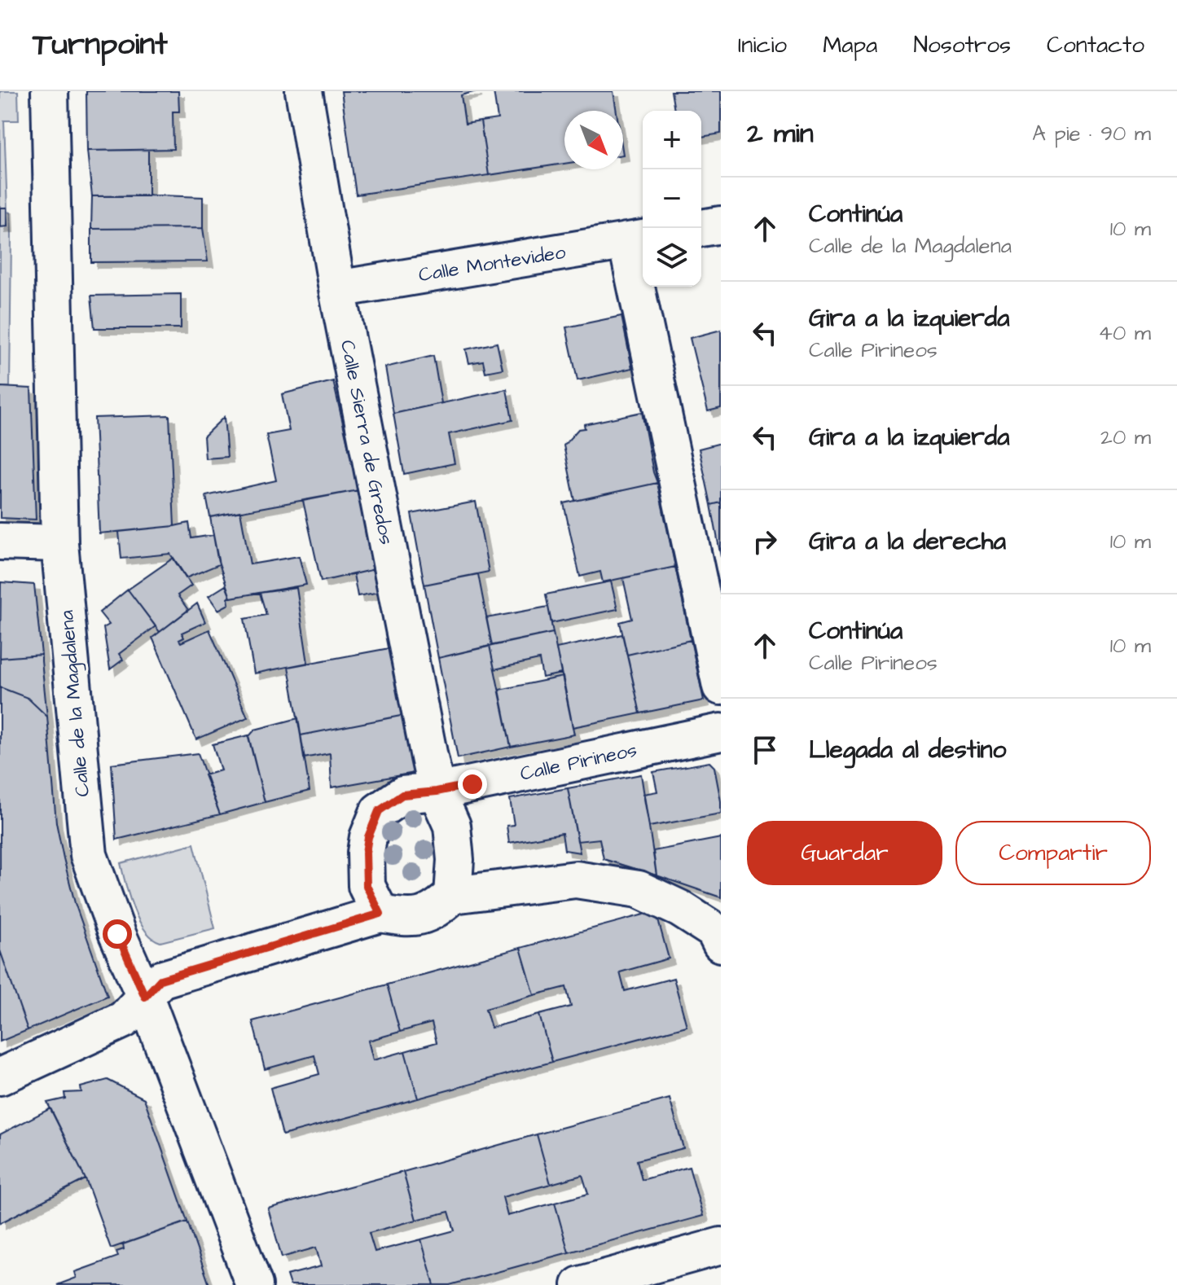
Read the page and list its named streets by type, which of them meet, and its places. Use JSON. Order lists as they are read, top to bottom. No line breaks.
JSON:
{"streets":{"street":["Calle Montevideo","Calle Sierra de Gredos","Calle de la Magdalena","Calle Pirineos"]},"crossings":[["Calle Montevideo","Calle Sierra de Gredos"],["Calle Sierra de Gredos","Calle Pirineos"]],"north":"bottom right","page":{"header":"Turnpoint","nav":["Inicio","Mapa","Nosotros","Contacto"],"heading":["2 min","A pie · 90 m"],"map_buttons":["+","−"],"list":[["Continúa","Calle de la Magdalena","10 m"],["Gira a la izquierda","Calle Pirineos","40 m"],["Gira a la izquierda","20 m"],["Gira a la derecha","10 m"],["Continúa","Calle Pirineos","10 m"],"Llegada al destino"],"buttons":["Guardar","Compartir"]}}
